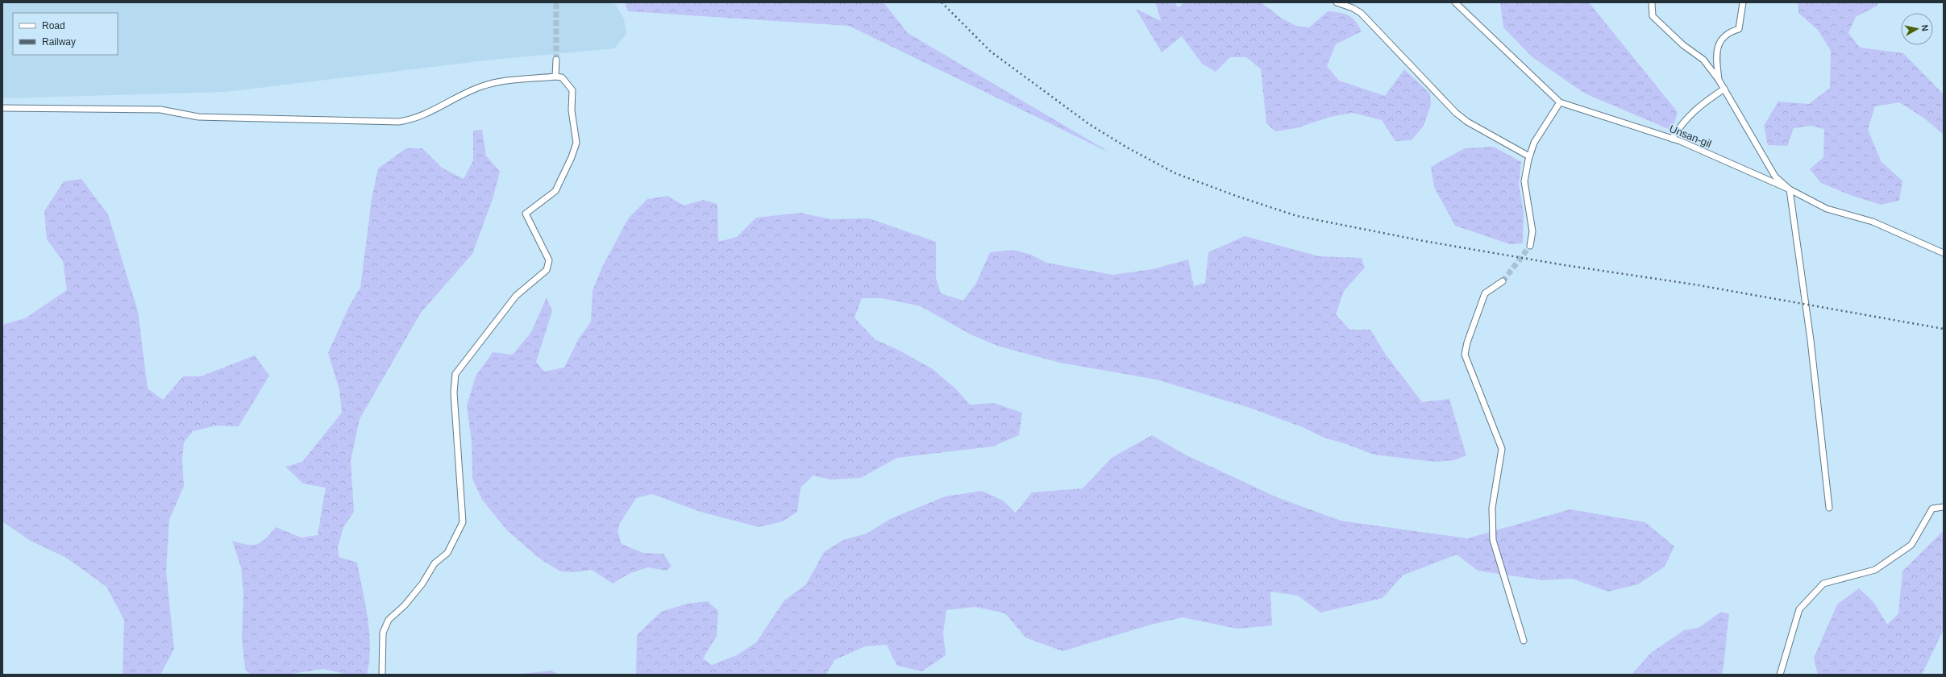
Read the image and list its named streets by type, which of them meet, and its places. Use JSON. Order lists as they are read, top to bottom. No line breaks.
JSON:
{"streets":{"street":["Unsan-gil"]},"legend":["Road","Railway"],"north":"right"}
